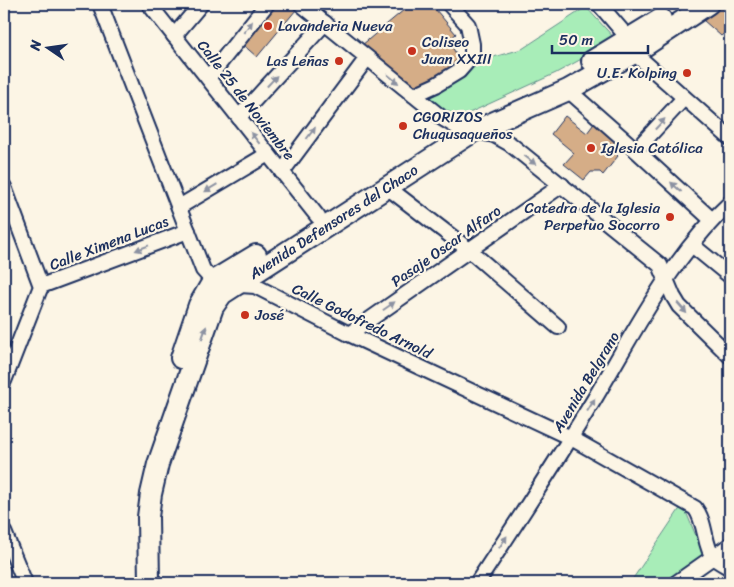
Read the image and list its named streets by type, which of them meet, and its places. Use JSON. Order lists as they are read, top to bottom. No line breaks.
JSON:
{"streets":{"street":["Calle 25 de Noviembre","Avenida Defensores del Chaco","Calle Ximena Lucas","Pasaje Oscar Alfaro","Calle Godofredo Arnold","Avenida Belgrano"]},"crossings":[["Calle 25 de Noviembre","Avenida Defensores del Chaco"],["Avenida Defensores del Chaco","Calle Godofredo Arnold"],["Pasaje Oscar Alfaro","Calle Godofredo Arnold"],["Calle Godofredo Arnold","Avenida Belgrano"]],"one_way":["Calle Ximena Lucas","Pasaje Oscar Alfaro","Avenida Belgrano"],"places":["Lavanderia Nueva","Coliseo Juan XXIII","Las Leñas","U.E. Kolping","CGORIZOS Chuqusaqueños","Iglesia Católica","Catedra de la Iglesia Perpetuo Socorro","José"],"scale_bar":"50 m","north":"left"}
